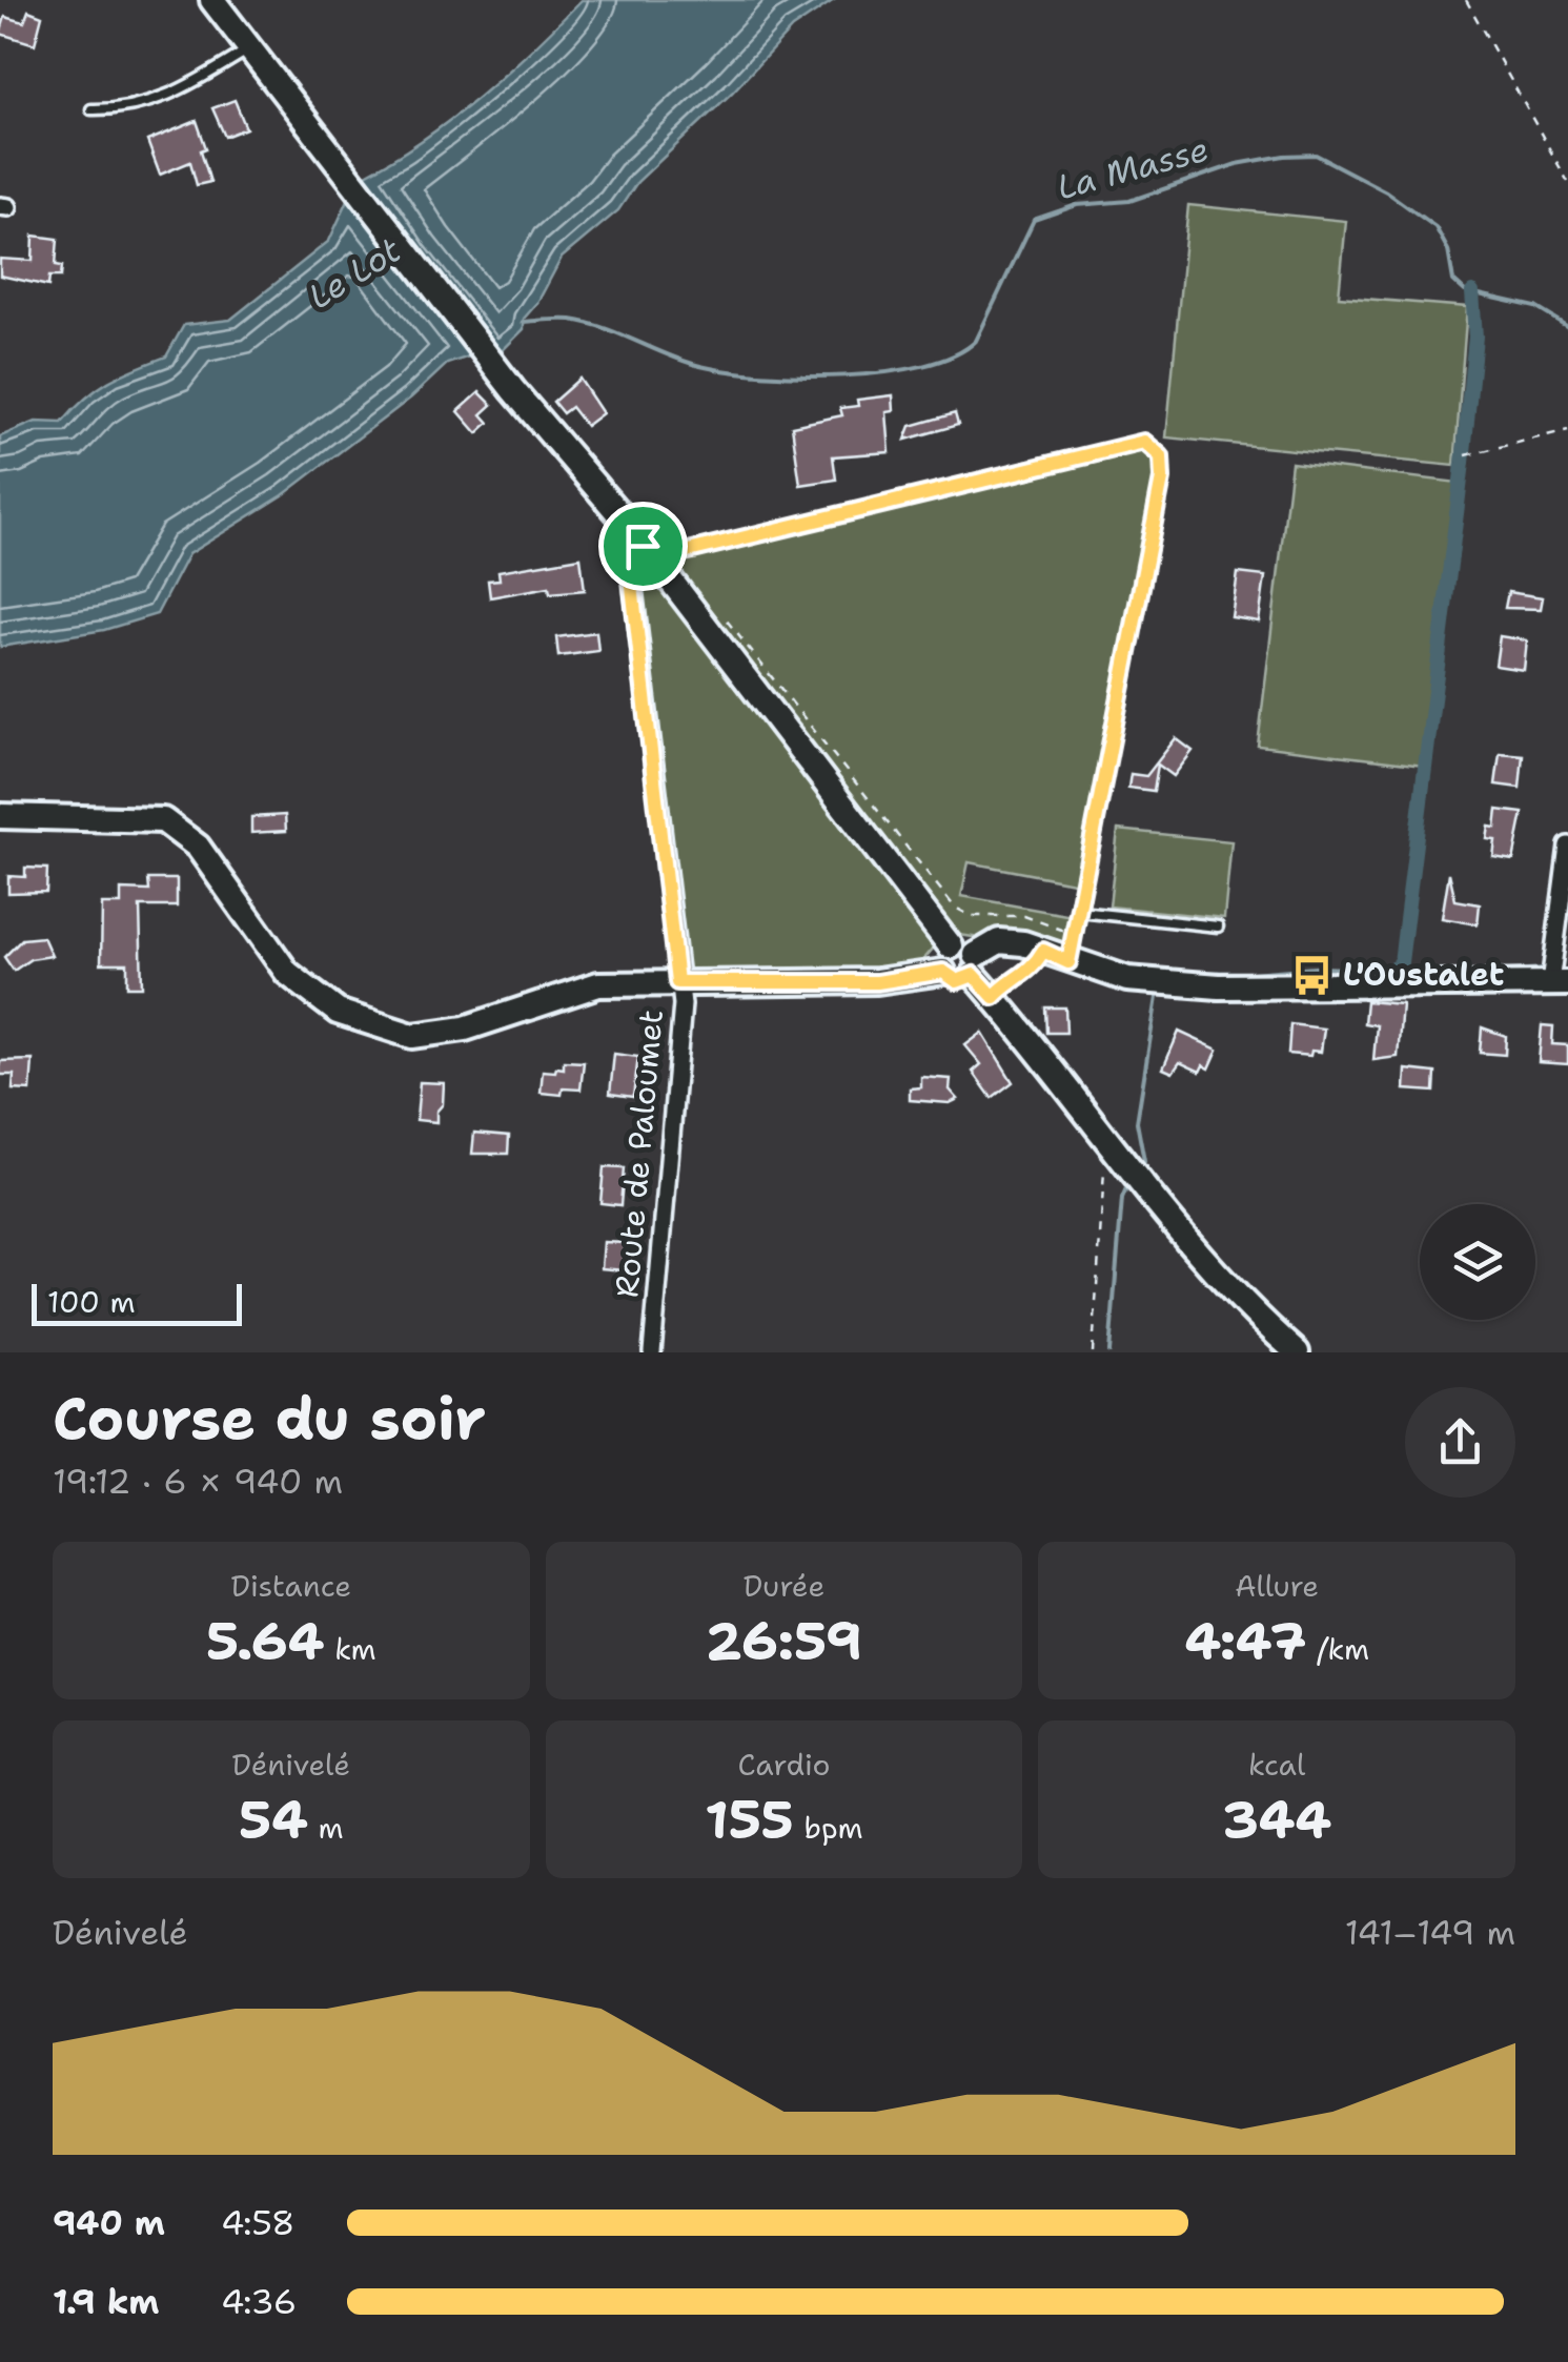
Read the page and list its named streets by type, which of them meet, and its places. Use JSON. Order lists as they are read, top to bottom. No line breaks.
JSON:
{"streets":{"street":["Route de Paloumet"]},"water":["La Masse","Le Lot"],"places":{"bus stop":["L'Oustalet"]},"scale_bar":"100 m","page":{"scale":"100 m","heading":["Course du soir","19:12 · 6 × 940 m"],"stats":[["Distance","5.64 km"],["Durée","26:59"],["Allure","4:47 /km"],["Dénivelé","54 m"],["Cardio","155 bpm"],["kcal","344"]],"chart":["Dénivelé","141–149 m"],"list":[{"name":"940 m","note":"4:58"},{"name":"1.9 km","note":"4:36"}]}}
